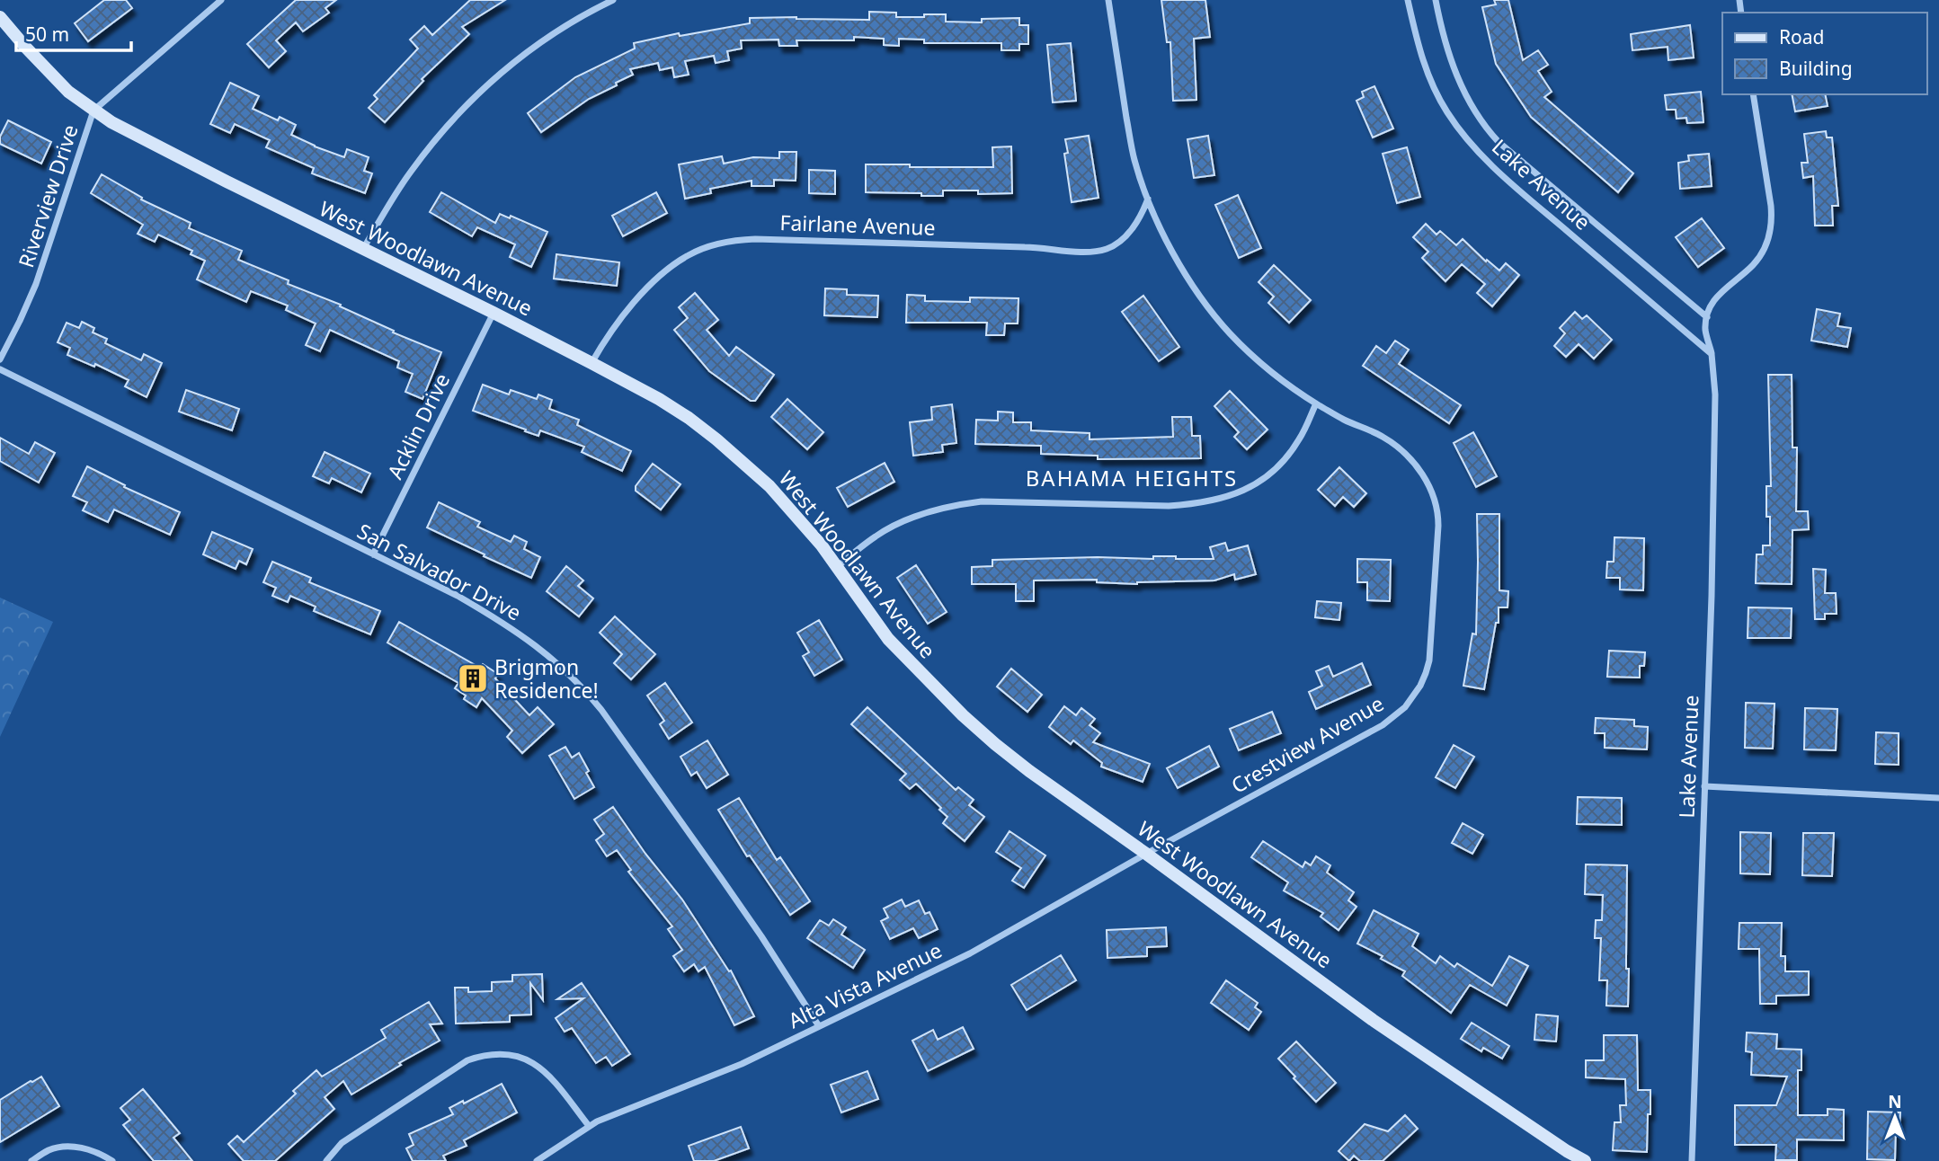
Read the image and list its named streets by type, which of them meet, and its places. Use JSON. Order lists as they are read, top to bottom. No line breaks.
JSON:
{"streets":{"street":["Lake Avenue","Riverview Drive","Fairlane Avenue","West Woodlawn Avenue","Acklin Drive","San Salvador Drive","Crestview Avenue","Alta Vista Avenue"]},"crossings":[["Riverview Drive","West Woodlawn Avenue"],["Fairlane Avenue","West Woodlawn Avenue"],["Fairlane Avenue","Crestview Avenue"],["West Woodlawn Avenue","Acklin Drive"],["West Woodlawn Avenue","Crestview Avenue"],["West Woodlawn Avenue","Alta Vista Avenue"],["Acklin Drive","San Salvador Drive"],["San Salvador Drive","Alta Vista Avenue"],["Crestview Avenue","Alta Vista Avenue"]],"districts":["BAHAMA HEIGHTS"],"places":{"building":["Brigmon Residence!"]},"legend":["Road","Building"],"scale_bar":"50 m","north":"top"}
